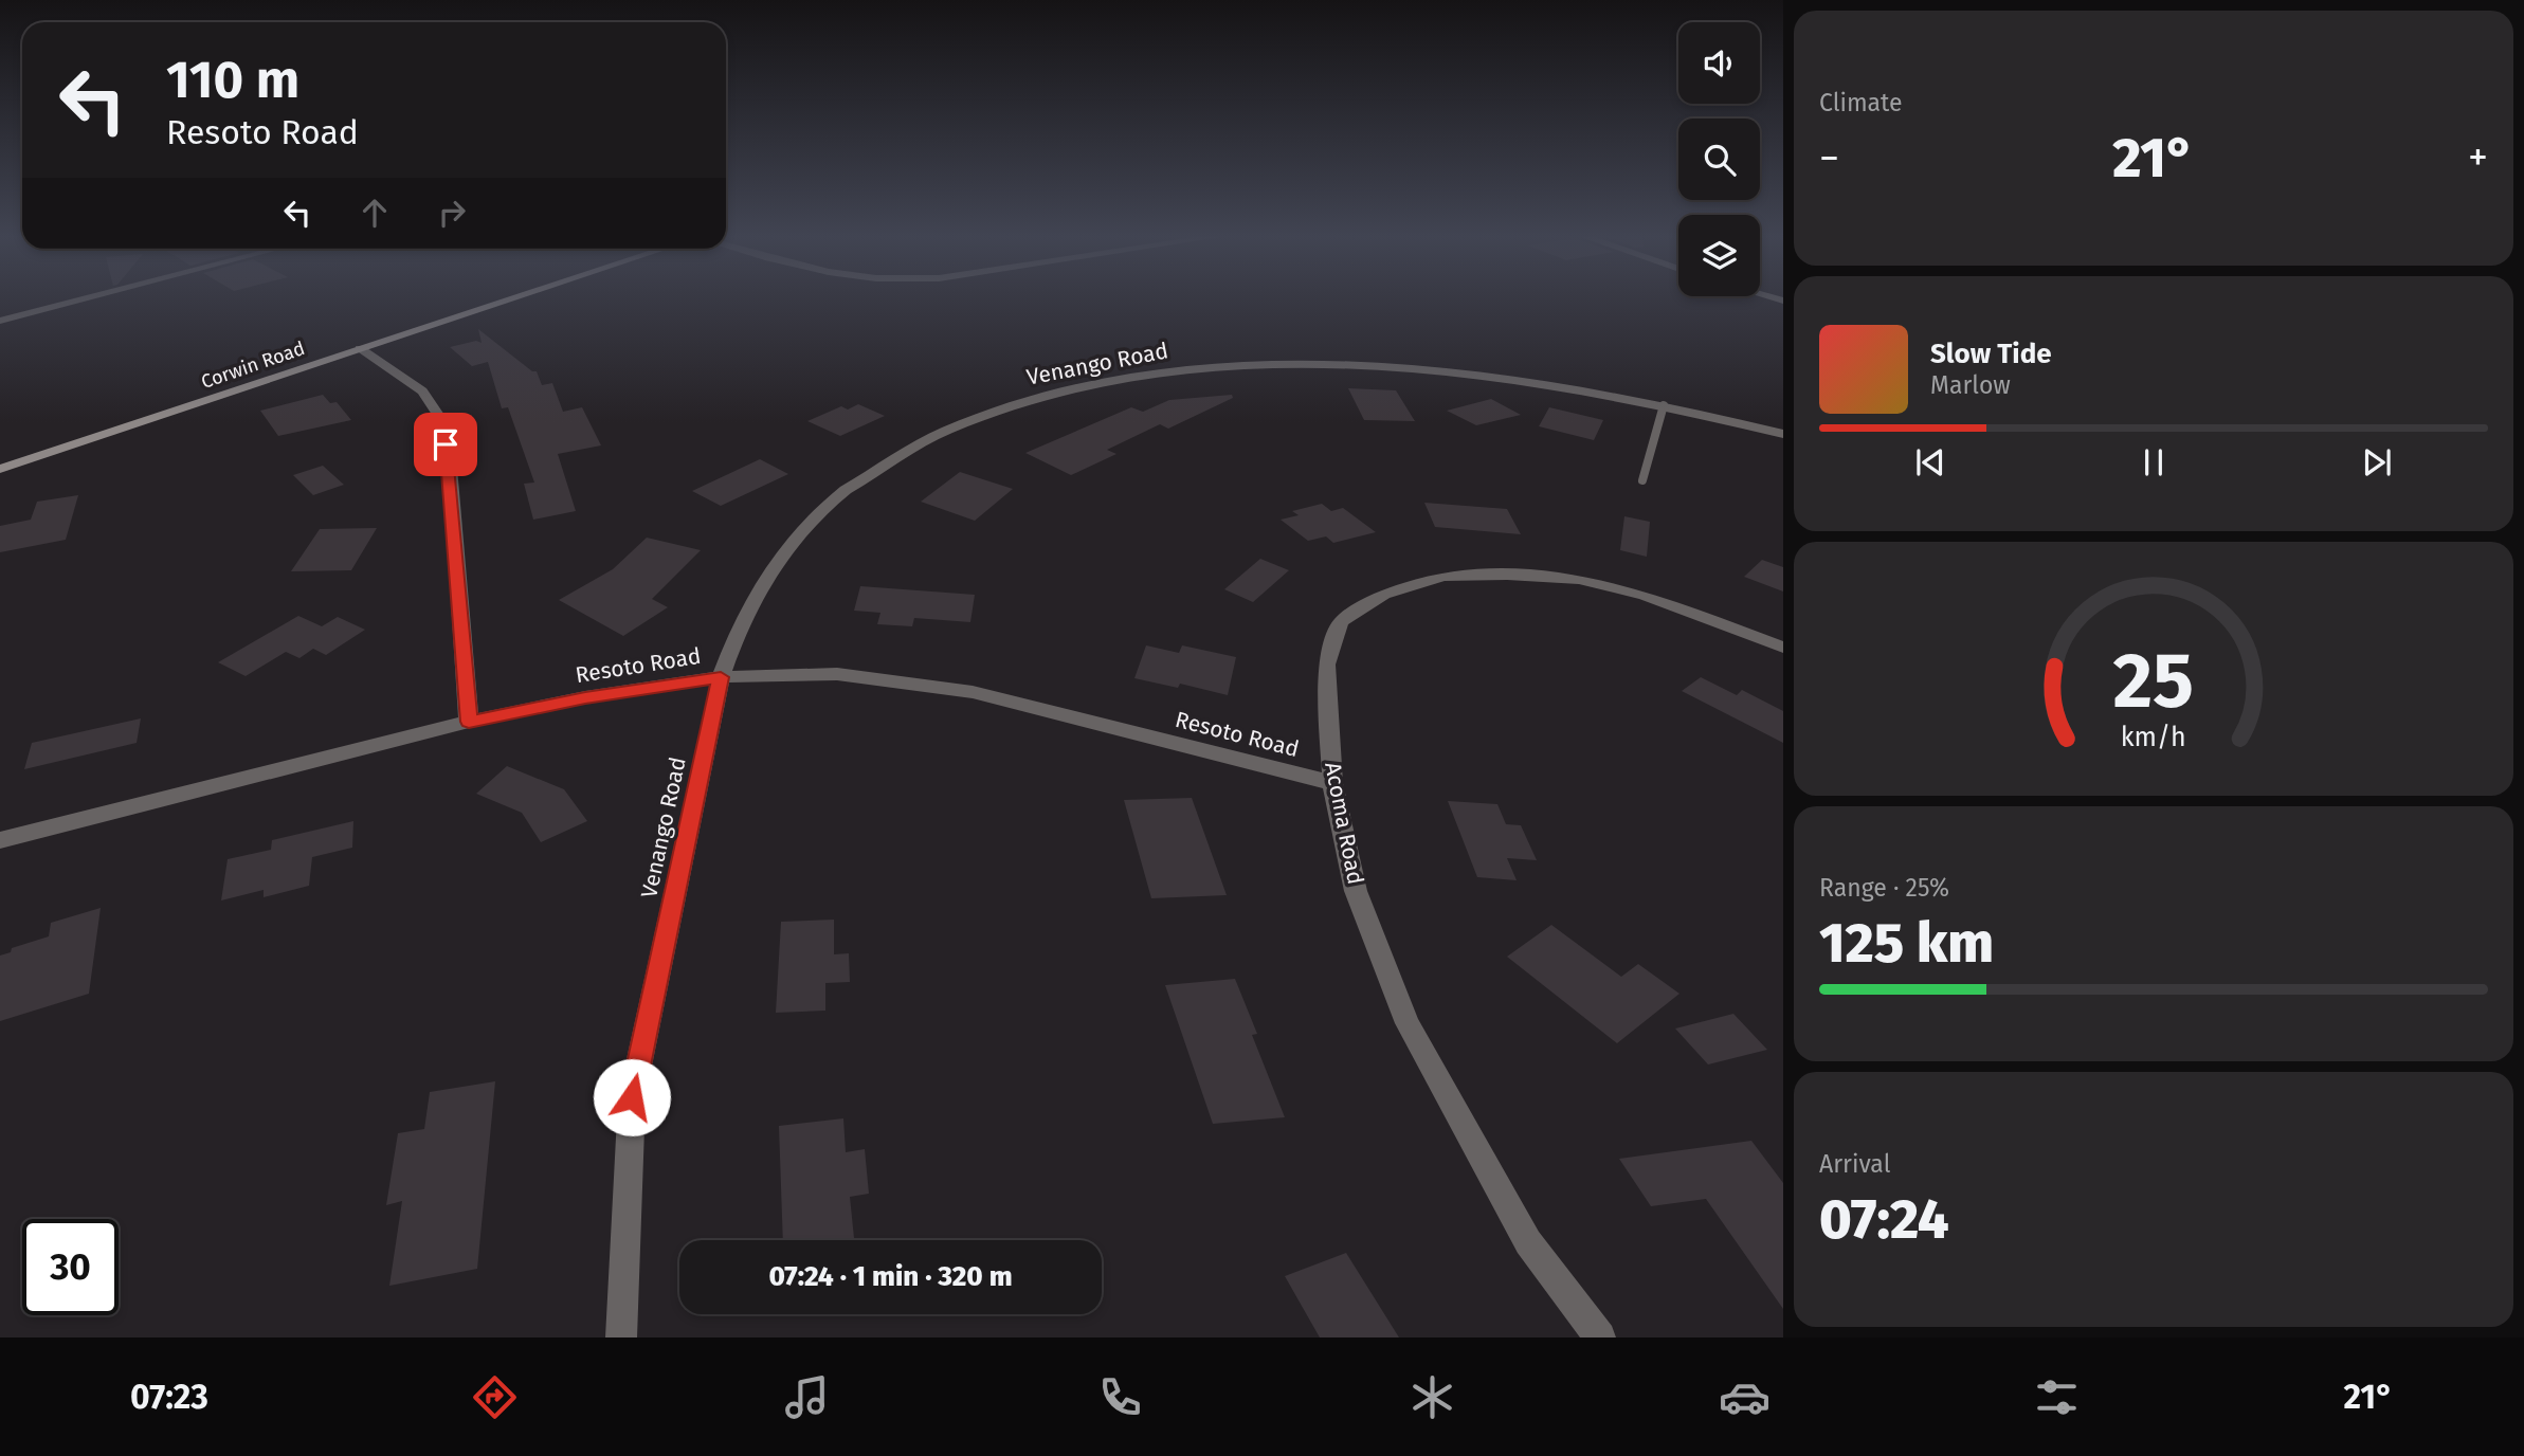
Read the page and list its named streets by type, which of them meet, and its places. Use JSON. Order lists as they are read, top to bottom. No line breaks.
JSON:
{"streets":{"main road":["Corwin Road"],"street":["Venango Road","Resoto Road","Acoma Road"]},"crossings":[["Venango Road","Resoto Road"],["Resoto Road","Acoma Road"]],"page":{"tile":["Climate",["Range · 25%","125 km"],["Arrival","07:24"]],"turn":["110 m","Resoto Road"],"heat":["−","21°","+"],"song":["Slow Tide","Marlow"],"limit":"30","trip":"07:24 · 1 min · 320 m","tabs":["07:23","21°"],"gauge":["25","km/h"]}}
